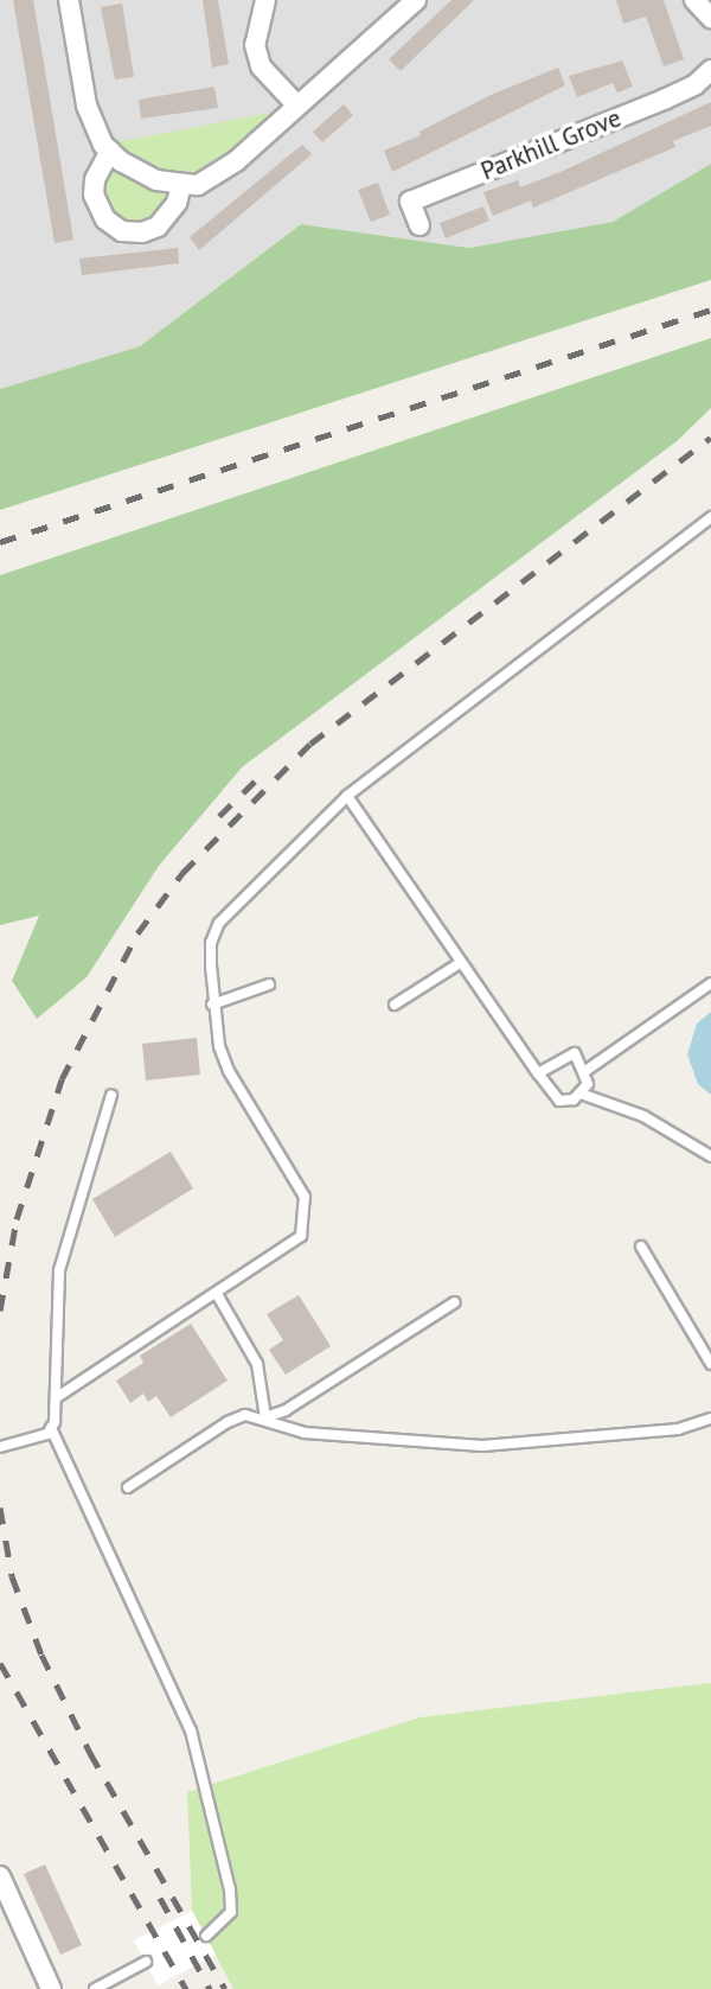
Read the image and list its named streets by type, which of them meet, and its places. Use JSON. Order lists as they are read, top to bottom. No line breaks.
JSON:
{"streets":{"street":["Parkhill Grove"]}}
